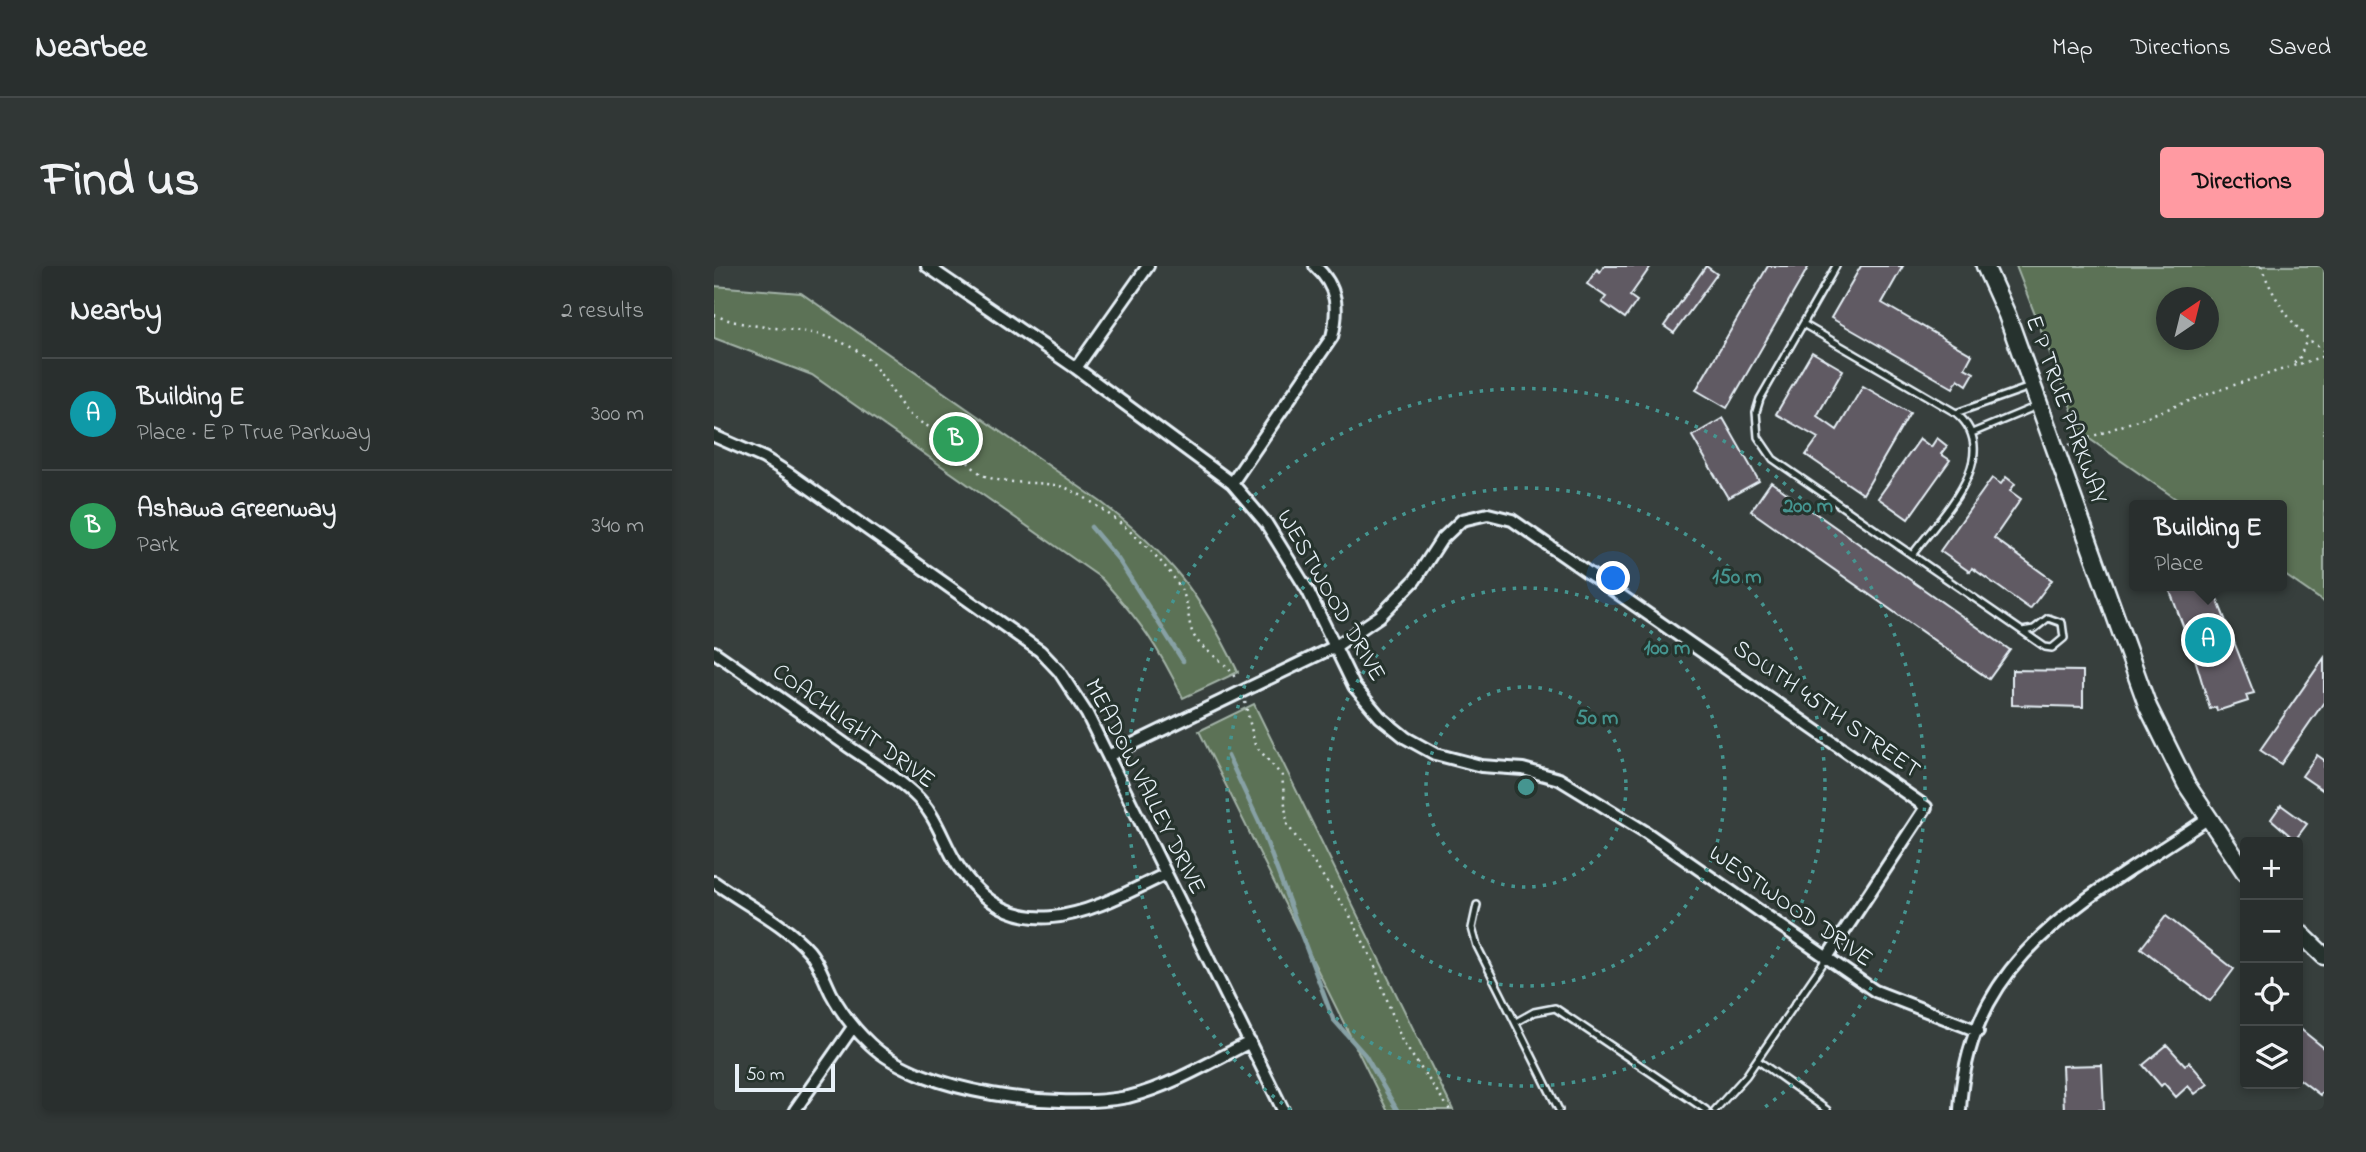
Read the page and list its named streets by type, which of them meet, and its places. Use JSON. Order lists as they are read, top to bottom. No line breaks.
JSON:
{"streets":{"main road":["E P TRUE PARKWAY"],"street":["WESTWOOD DRIVE","SOUTH 45TH STREET","COACHLIGHT DRIVE","MEADOW VALLEY DRIVE"]},"crossings":[["WESTWOOD DRIVE","SOUTH 45TH STREET"],["SOUTH 45TH STREET","MEADOW VALLEY DRIVE"],["COACHLIGHT DRIVE","MEADOW VALLEY DRIVE"]],"scale_bar":"50 m","north":"top right","page":{"header":"Nearbee","nav":["Map","Directions","Saved"],"title":"Find us","buttons":"Directions","heading":["Nearby","2 results"],"list":[{"mark":"A","name":"Building E","note":"Place · E P True Parkway","value":"300 m"},{"mark":"B","name":"Ashawa Greenway","note":"Park","value":"340 m"}],"pins":["B","A"],"popup":["Building E","Place"],"map_buttons":["+","−"],"scale":"50 m"},"rings":["200 m","150 m","100 m","50 m"]}
